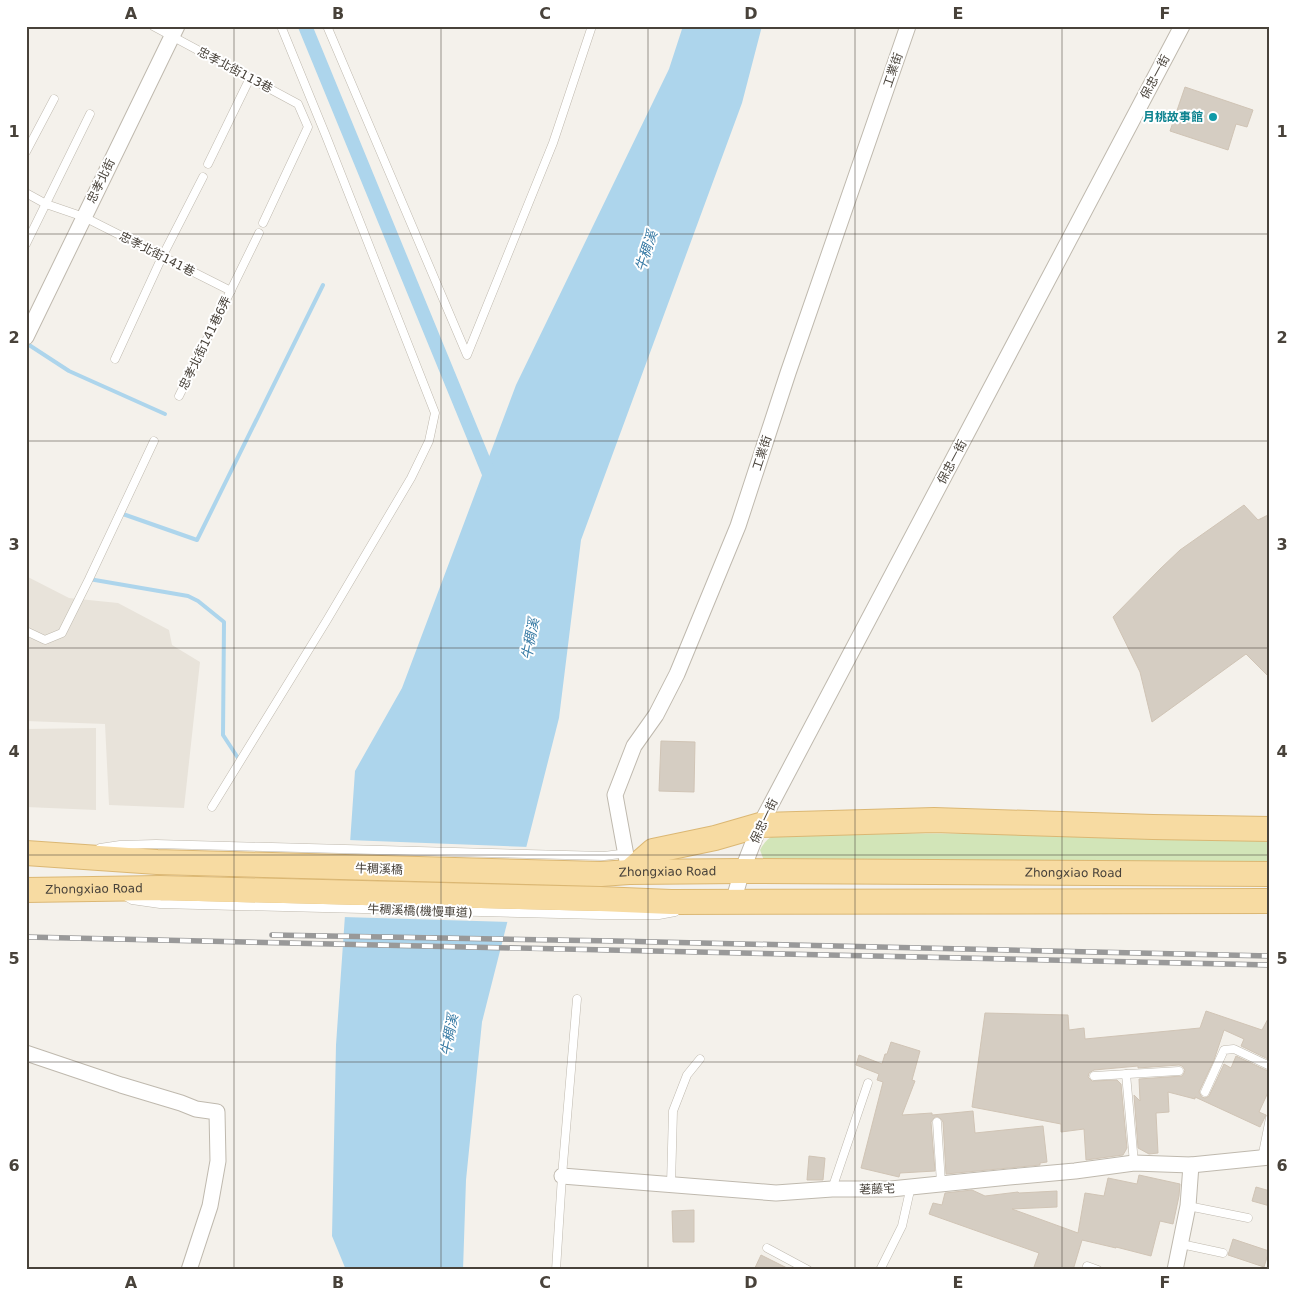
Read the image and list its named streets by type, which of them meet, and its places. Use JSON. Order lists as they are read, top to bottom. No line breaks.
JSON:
{"streets":{"main road":["Zhongxiao Road","牛稠溪橋"],"street":["工業街","保忠一街","忠孝北街","荖藤宅"],"lane":["忠孝北街113巷","忠孝北街141巷","忠孝北街141巷6弄"]},"crossings":[["忠孝北街113巷","忠孝北街"],["工業街","Zhongxiao Road"],["工業街","牛稠溪橋"],["保忠一街","Zhongxiao Road"],["保忠一街","牛稠溪橋"],["忠孝北街","忠孝北街141巷"],["忠孝北街141巷","忠孝北街141巷6弄"],["Zhongxiao Road","牛稠溪橋"]],"water":["牛稠溪"],"places":["月桃故事館"],"grid":{"columns":["A","B","C","D","E","F"],"rows":["1","2","3","4","5","6"]}}
